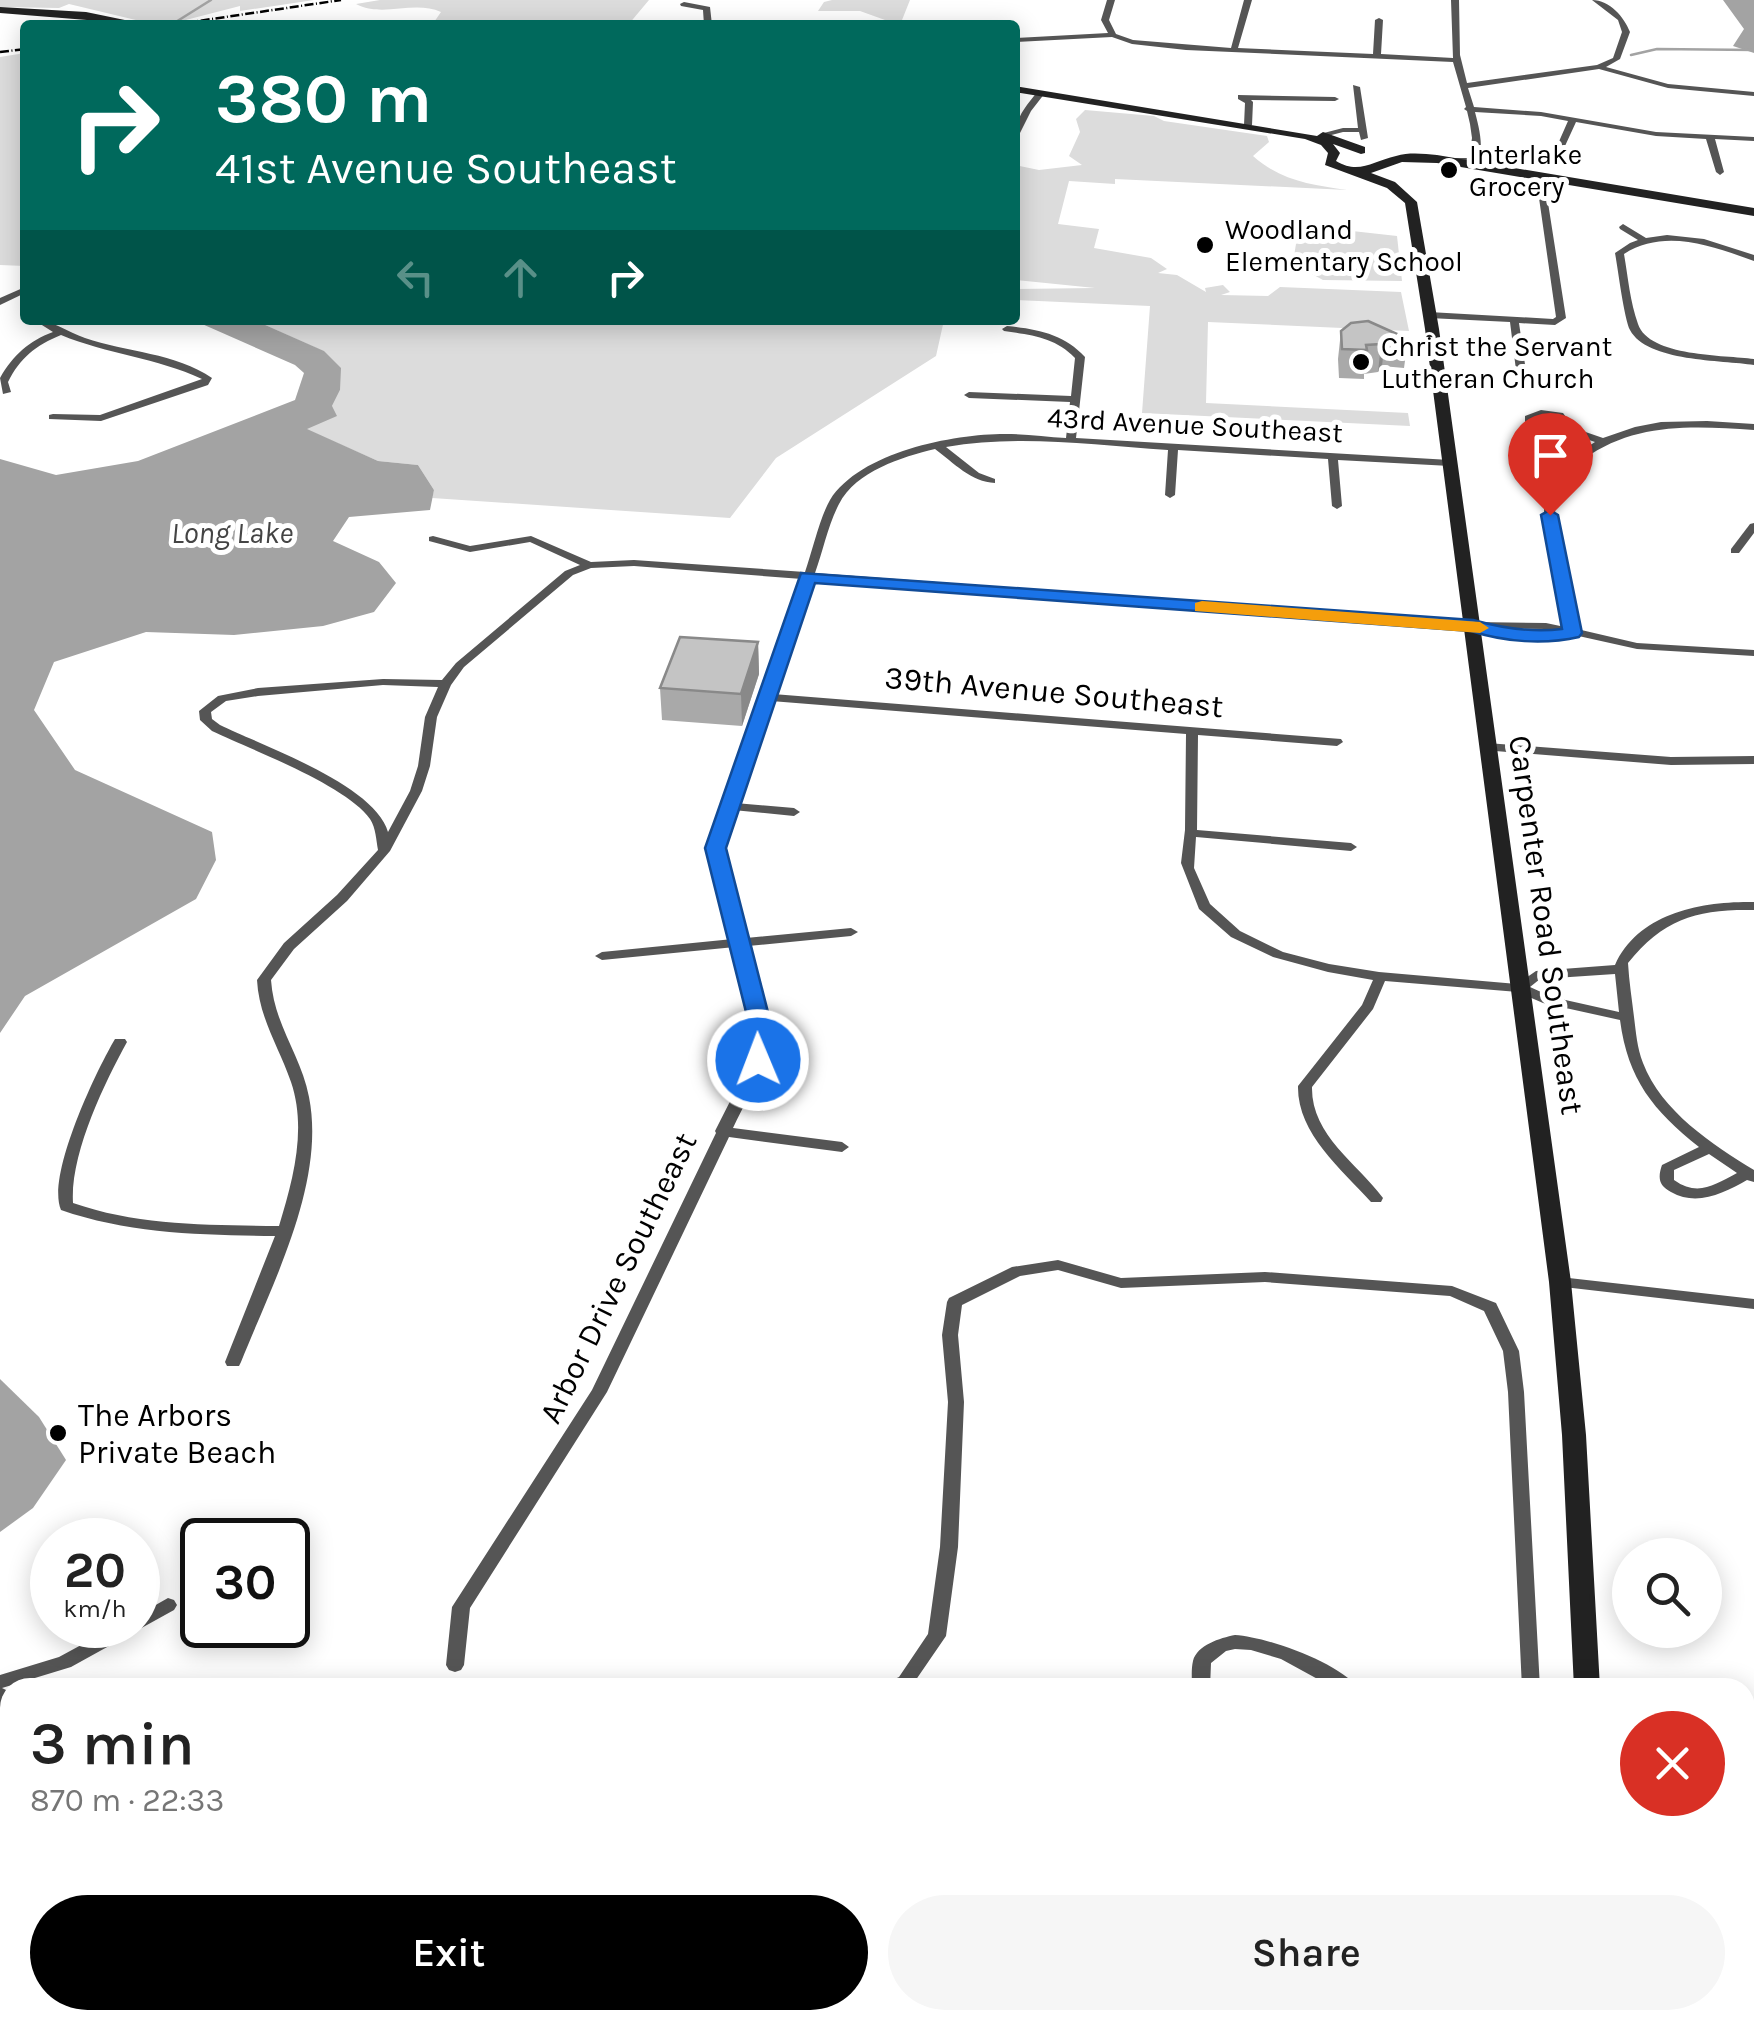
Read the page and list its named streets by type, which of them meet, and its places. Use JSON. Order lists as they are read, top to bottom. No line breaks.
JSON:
{"streets":{"street":["43rd Avenue Southeast","39th Avenue Southeast","Carpenter Road Southeast","Arbor Drive Southeast"]},"crossings":[["43rd Avenue Southeast","Carpenter Road Southeast"],["43rd Avenue Southeast","Arbor Drive Southeast"],["39th Avenue Southeast","Arbor Drive Southeast"]],"water":["Long Lake"],"places":["Interlake Grocery","Woodland Elementary School","Christ the Servant Lutheran Church","The Arbors Private Beach"],"page":{"turn":["380 m","41st Avenue Southeast"],"speed":"20 km/h","limit":"30","heading":["3 min","870 m · 22:33"],"buttons":["Exit","Share"]}}
